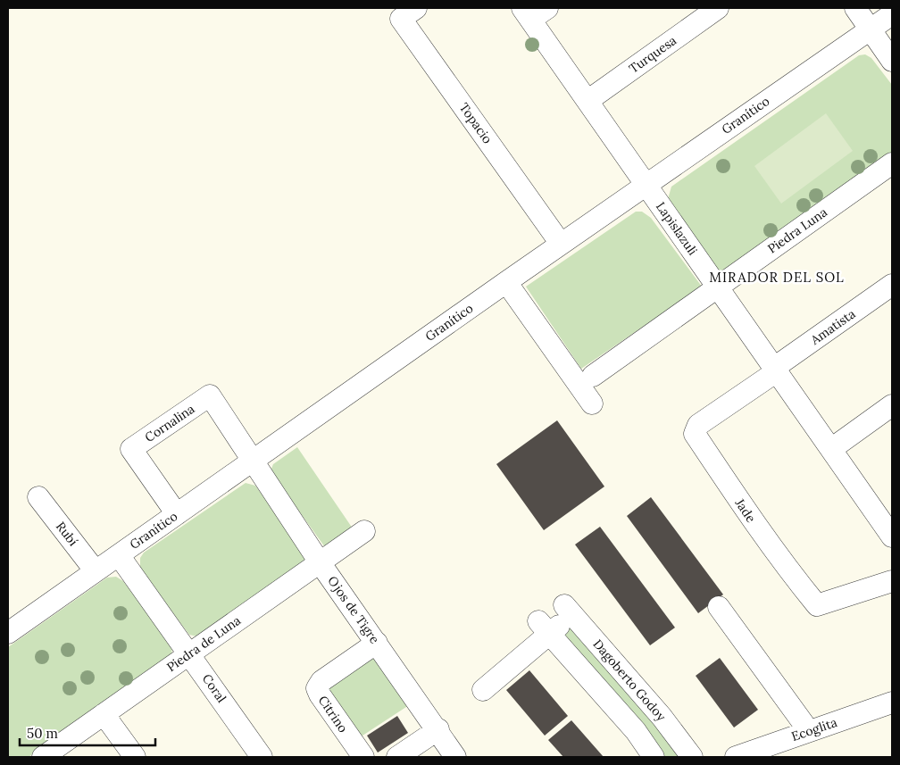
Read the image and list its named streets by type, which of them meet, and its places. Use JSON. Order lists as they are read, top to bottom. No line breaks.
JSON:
{"streets":{"street":["Turquesa","Granítico","Topacio","Lapislazuli","Piedra Luna","Amatista","Cornalina","Jade","Rubí","Ojos de Tigre","Piedra de Luna","Dagoberto Godoy","Coral","Citrino","Ecoglita"]},"crossings":[["Turquesa","Lapislazuli"],["Granítico","Topacio"],["Granítico","Lapislazuli"],["Granítico","Cornalina"],["Granítico","Rubí"],["Granítico","Ojos de Tigre"],["Granítico","Coral"],["Lapislazuli","Piedra Luna"],["Lapislazuli","Amatista"],["Lapislazuli","Jade"],["Amatista","Jade"],["Cornalina","Ojos de Tigre"],["Ojos de Tigre","Piedra de Luna"],["Ojos de Tigre","Citrino"],["Piedra de Luna","Coral"]],"districts":["MIRADOR DEL SOL"],"scale_bar":"50 m"}
